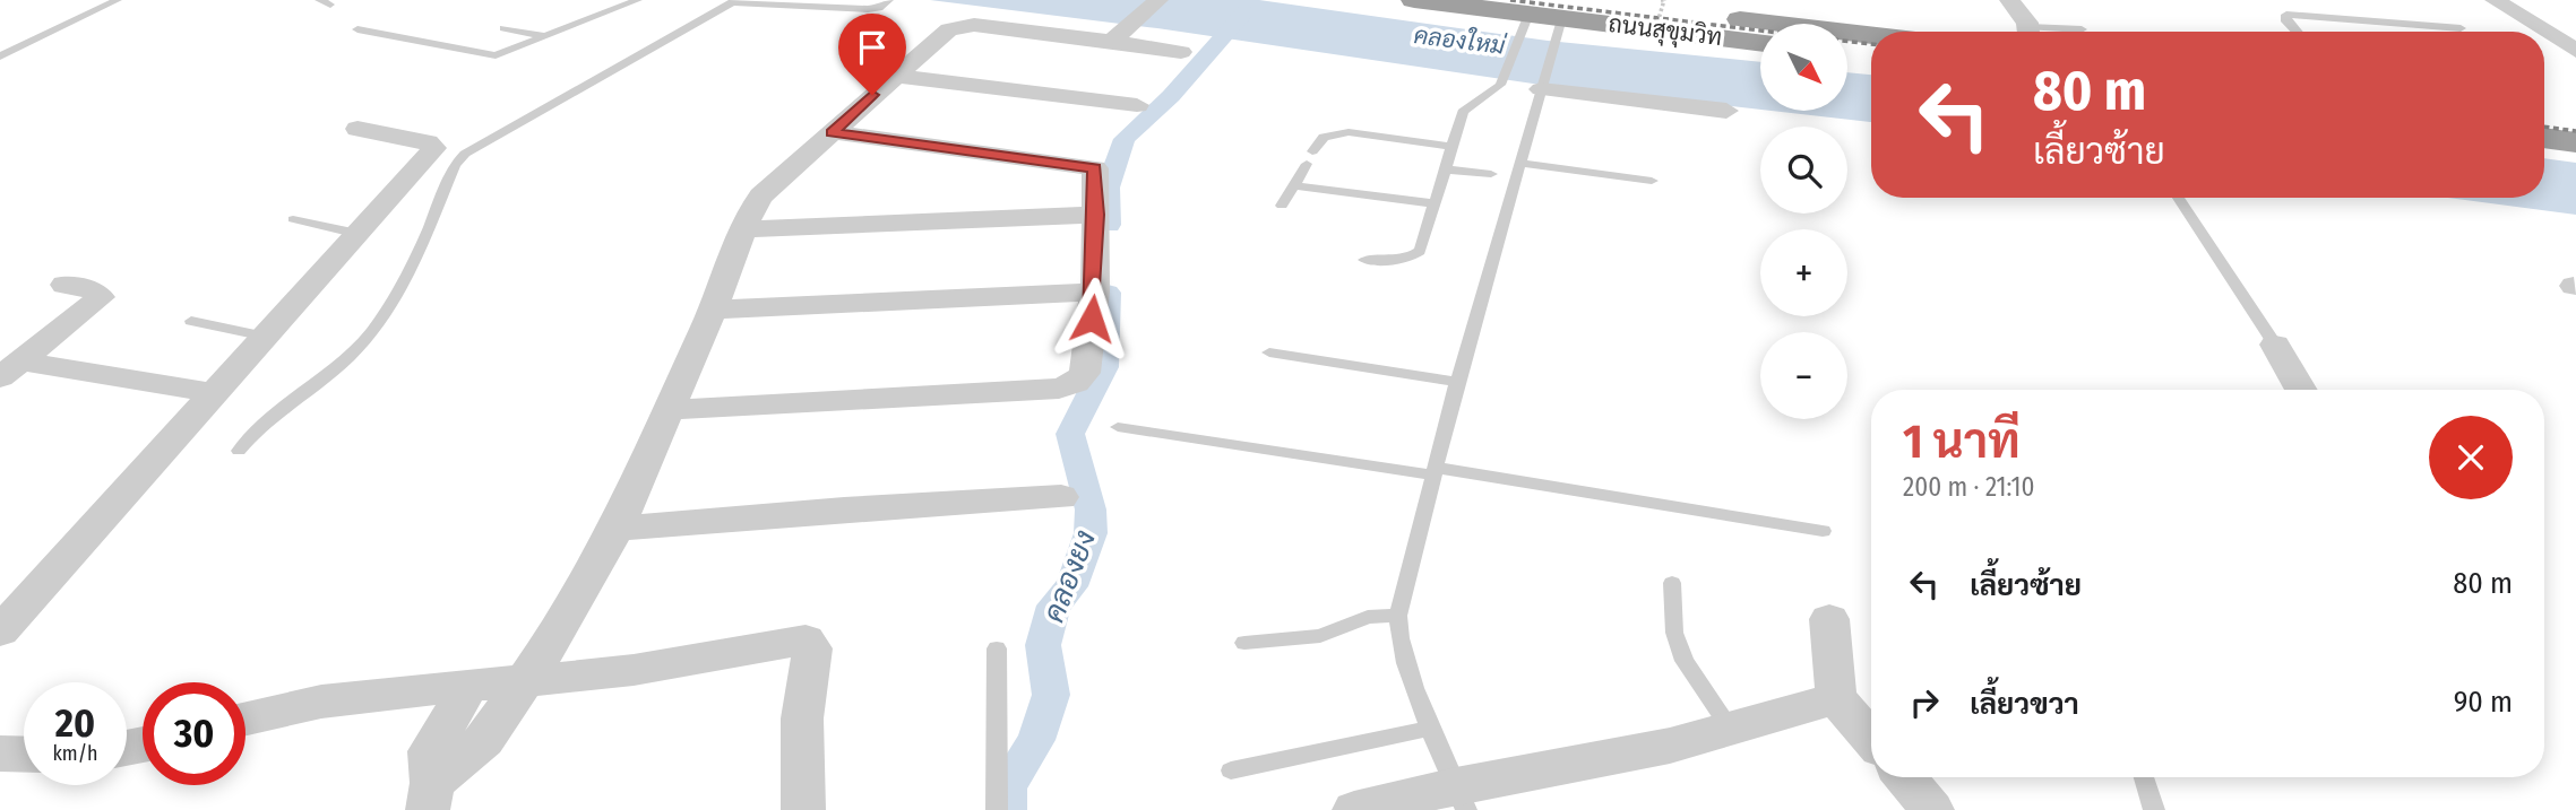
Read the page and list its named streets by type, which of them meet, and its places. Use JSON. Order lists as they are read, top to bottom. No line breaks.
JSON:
{"streets":{"highway":["ถนนสุขุมวิท"]},"water":["คลองใหม่","คลองยง"],"north":"bottom right","page":{"map_buttons":["+","−"],"turn":["80 m","เลี้ยวซ้าย"],"heading":["1 นาที","200 m · 21:10"],"list":[{"name":"เลี้ยวซ้าย","value":"80 m"},{"name":"เลี้ยวขวา","value":"90 m"}],"speed":"20 km/h","limit":"30"}}
